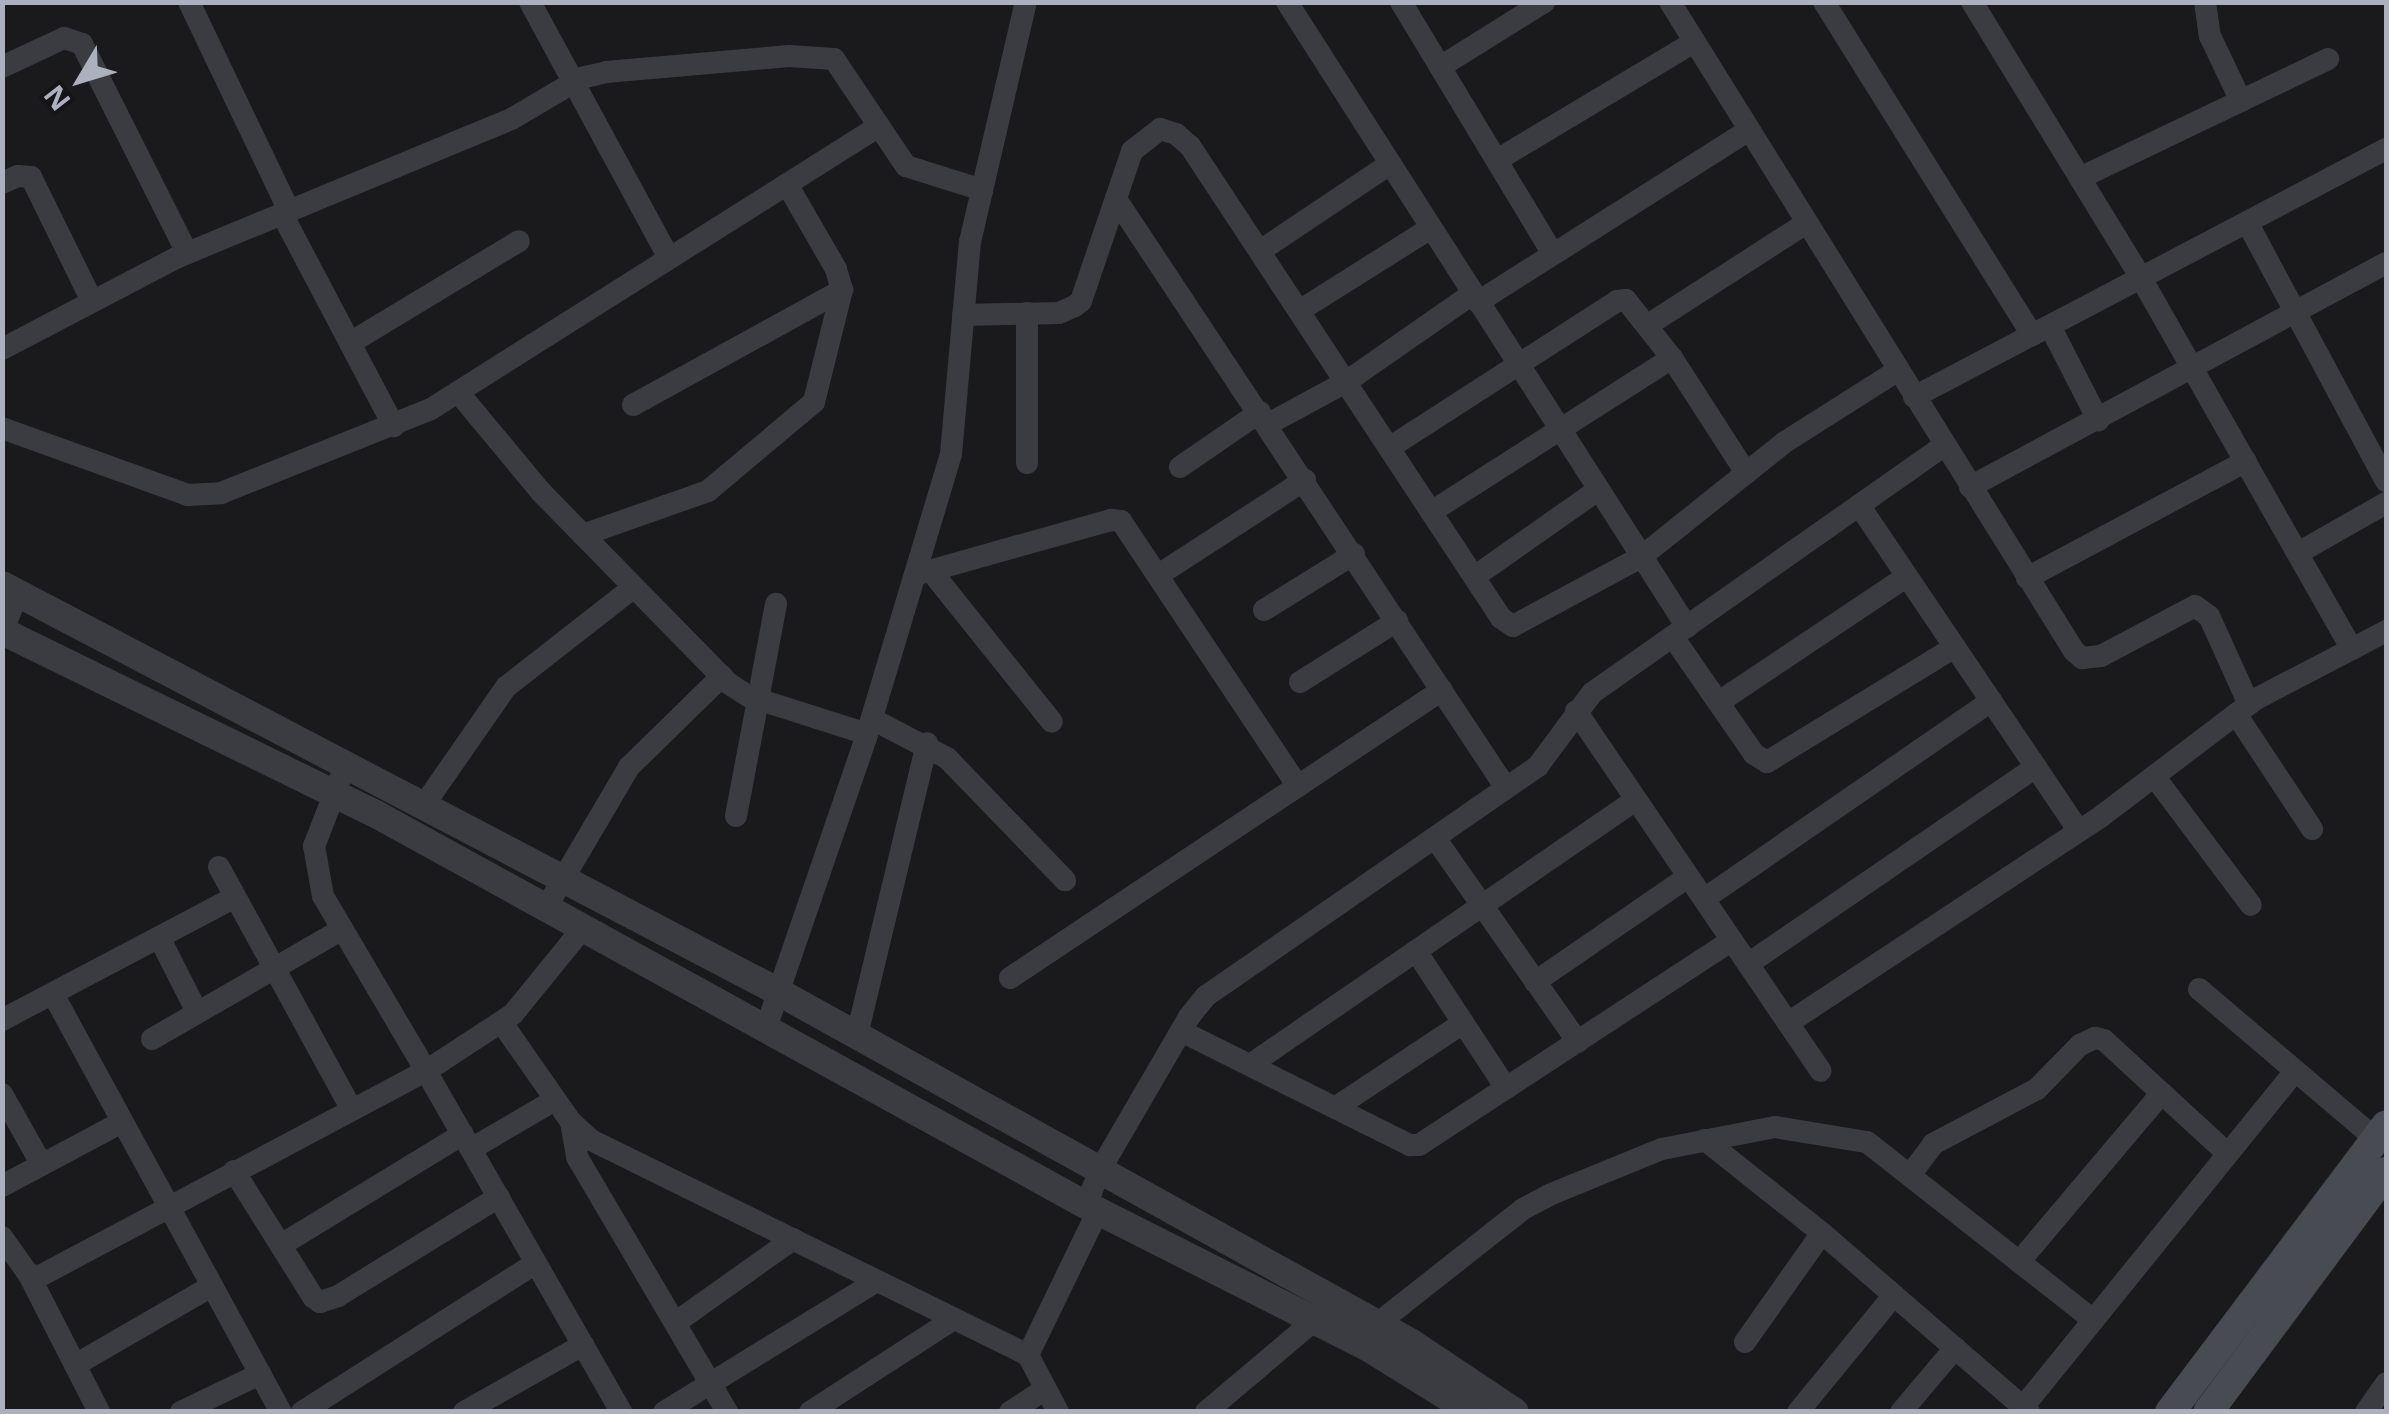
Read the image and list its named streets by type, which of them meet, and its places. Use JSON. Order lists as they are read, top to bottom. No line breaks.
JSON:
{"north":"bottom left"}
